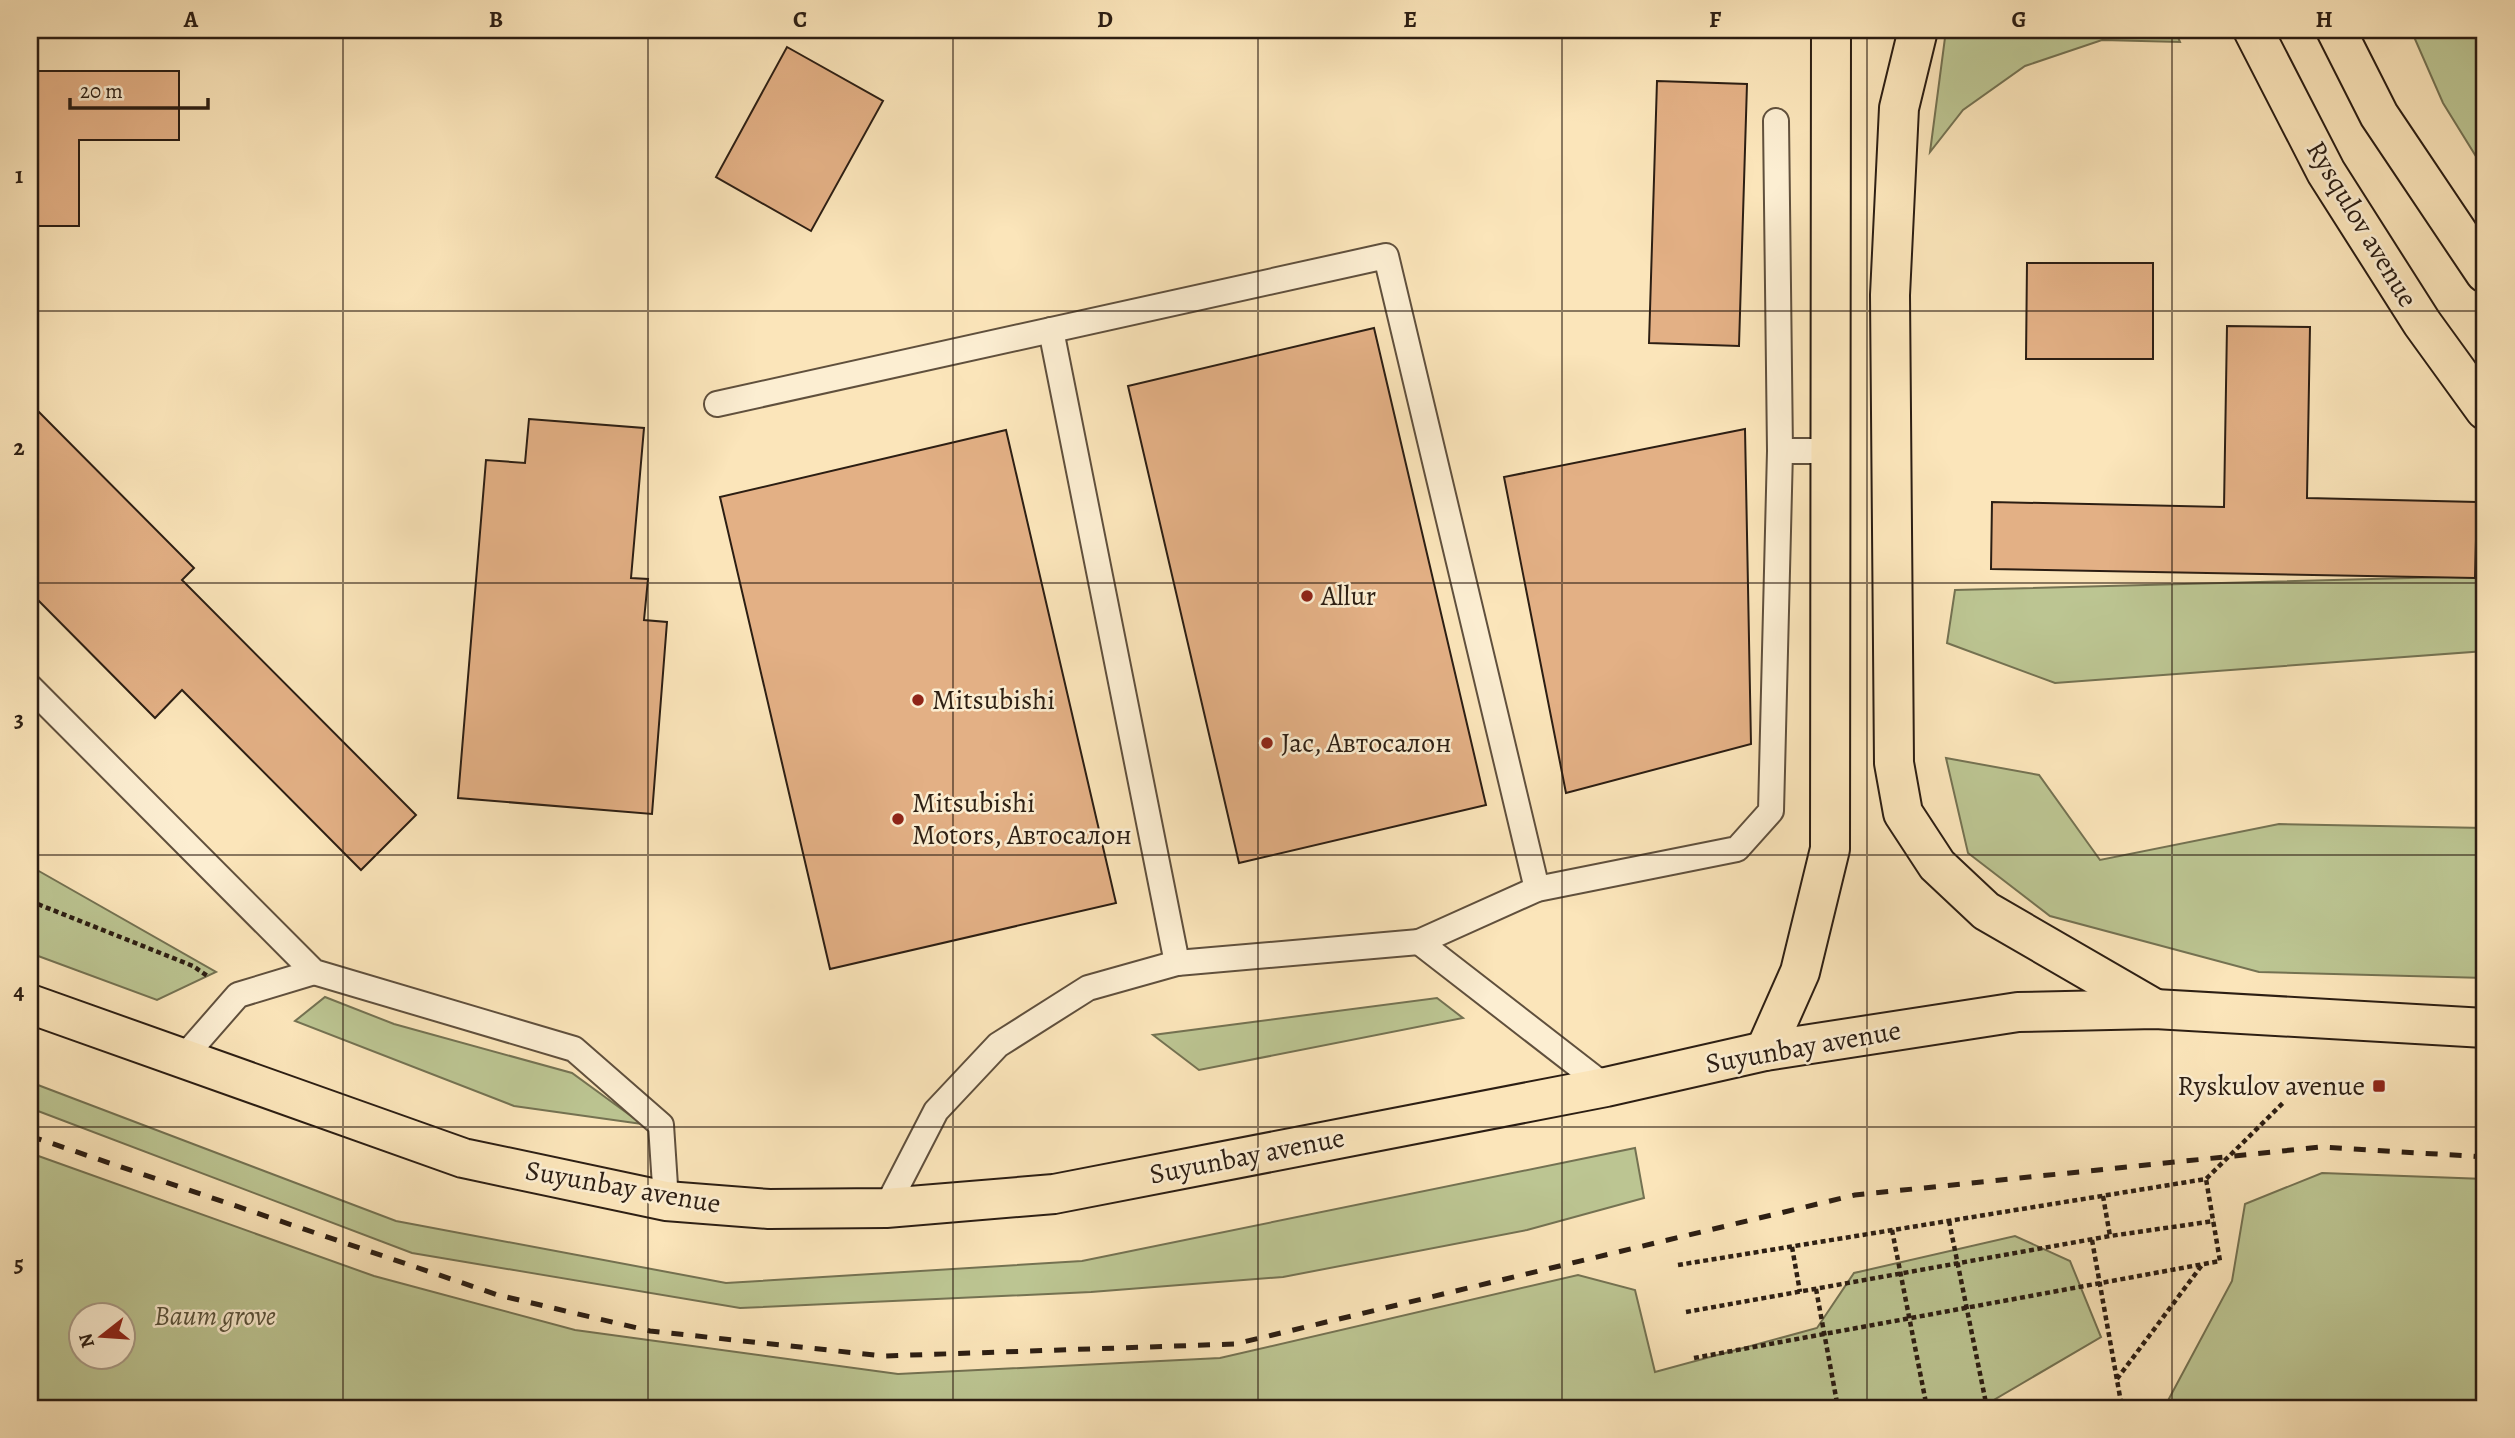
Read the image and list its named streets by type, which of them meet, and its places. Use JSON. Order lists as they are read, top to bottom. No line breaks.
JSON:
{"streets":{"main road":["Rysqulov avenue","Suyunbay avenue"]},"parks":["Baum grove"],"places":{"other":["Allur","Mitsubishi","Jac, Автосалон","Mitsubishi Motors, Автосалон"],"transit":["Ryskulov avenue"]},"scale_bar":"20 m","north":"left","grid":{"columns":["A","B","C","D","E","F","G","H"],"rows":["1","2","3","4","5"]}}
